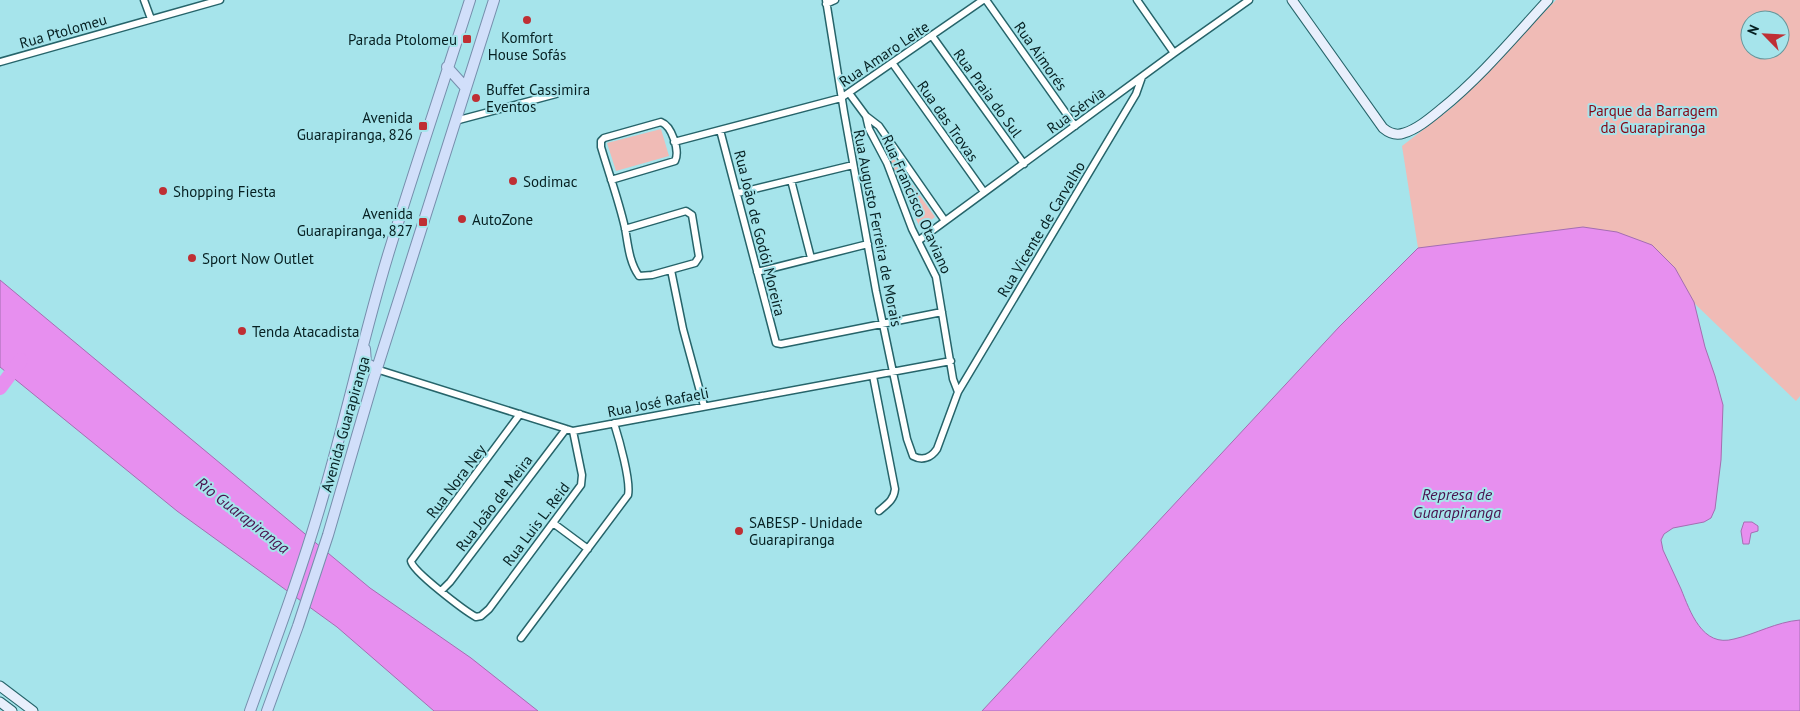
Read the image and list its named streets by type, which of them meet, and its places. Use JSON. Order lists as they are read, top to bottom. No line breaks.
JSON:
{"streets":{"main road":["Avenida Guarapiranga"],"street":["Rua Ptolomeu","Rua Amaro Leite","Rua Aimorés","Rua Praia do Sul","Rua Sérvia","Rua das Trovas","Rua Francisco Otaviano","Rua Augusto Ferreira de Morais","Rua Vicente de Carvalho","Rua João de Godói Moreira","Rua José Rafaeli","Rua Nora Ney","Rua João de Meira","Rua Luis L. Reid"]},"crossings":[["Rua Amaro Leite","Rua Aimorés"],["Rua Amaro Leite","Rua Praia do Sul"],["Rua Amaro Leite","Rua das Trovas"],["Rua Amaro Leite","Rua Francisco Otaviano"],["Rua Amaro Leite","Rua Augusto Ferreira de Morais"],["Rua Amaro Leite","Rua João de Godói Moreira"],["Rua Aimorés","Rua Sérvia"],["Rua Praia do Sul","Rua Sérvia"],["Rua Sérvia","Rua das Trovas"],["Rua Sérvia","Rua Francisco Otaviano"],["Rua Sérvia","Rua Vicente de Carvalho"],["Rua Francisco Otaviano","Rua Vicente de Carvalho"],["Rua Francisco Otaviano","Rua José Rafaeli"],["Rua Augusto Ferreira de Morais","Rua Vicente de Carvalho"],["Rua Augusto Ferreira de Morais","Rua João de Godói Moreira"],["Rua Augusto Ferreira de Morais","Rua José Rafaeli"],["Rua José Rafaeli","Avenida Guarapiranga"],["Rua José Rafaeli","Rua Nora Ney"],["Rua José Rafaeli","Rua João de Meira"],["Rua José Rafaeli","Rua Luis L. Reid"],["Rua Nora Ney","Rua João de Meira"],["Rua Nora Ney","Rua Luis L. Reid"],["Rua João de Meira","Rua Luis L. Reid"]],"water":["Represa de Guarapiranga","Rio Guarapiranga"],"parks":["Parque da Barragem da Guarapiranga"],"places":{"other":["Komfort House Sofás","Buffet Cassimira Eventos","Sodimac","Shopping Fiesta","AutoZone","Sport Now Outlet","Tenda Atacadista","SABESP - Unidade Guarapiranga"],"transit":["Parada Ptolomeu","Avenida Guarapiranga, 826","Avenida Guarapiranga, 827"]},"north":"top left"}
